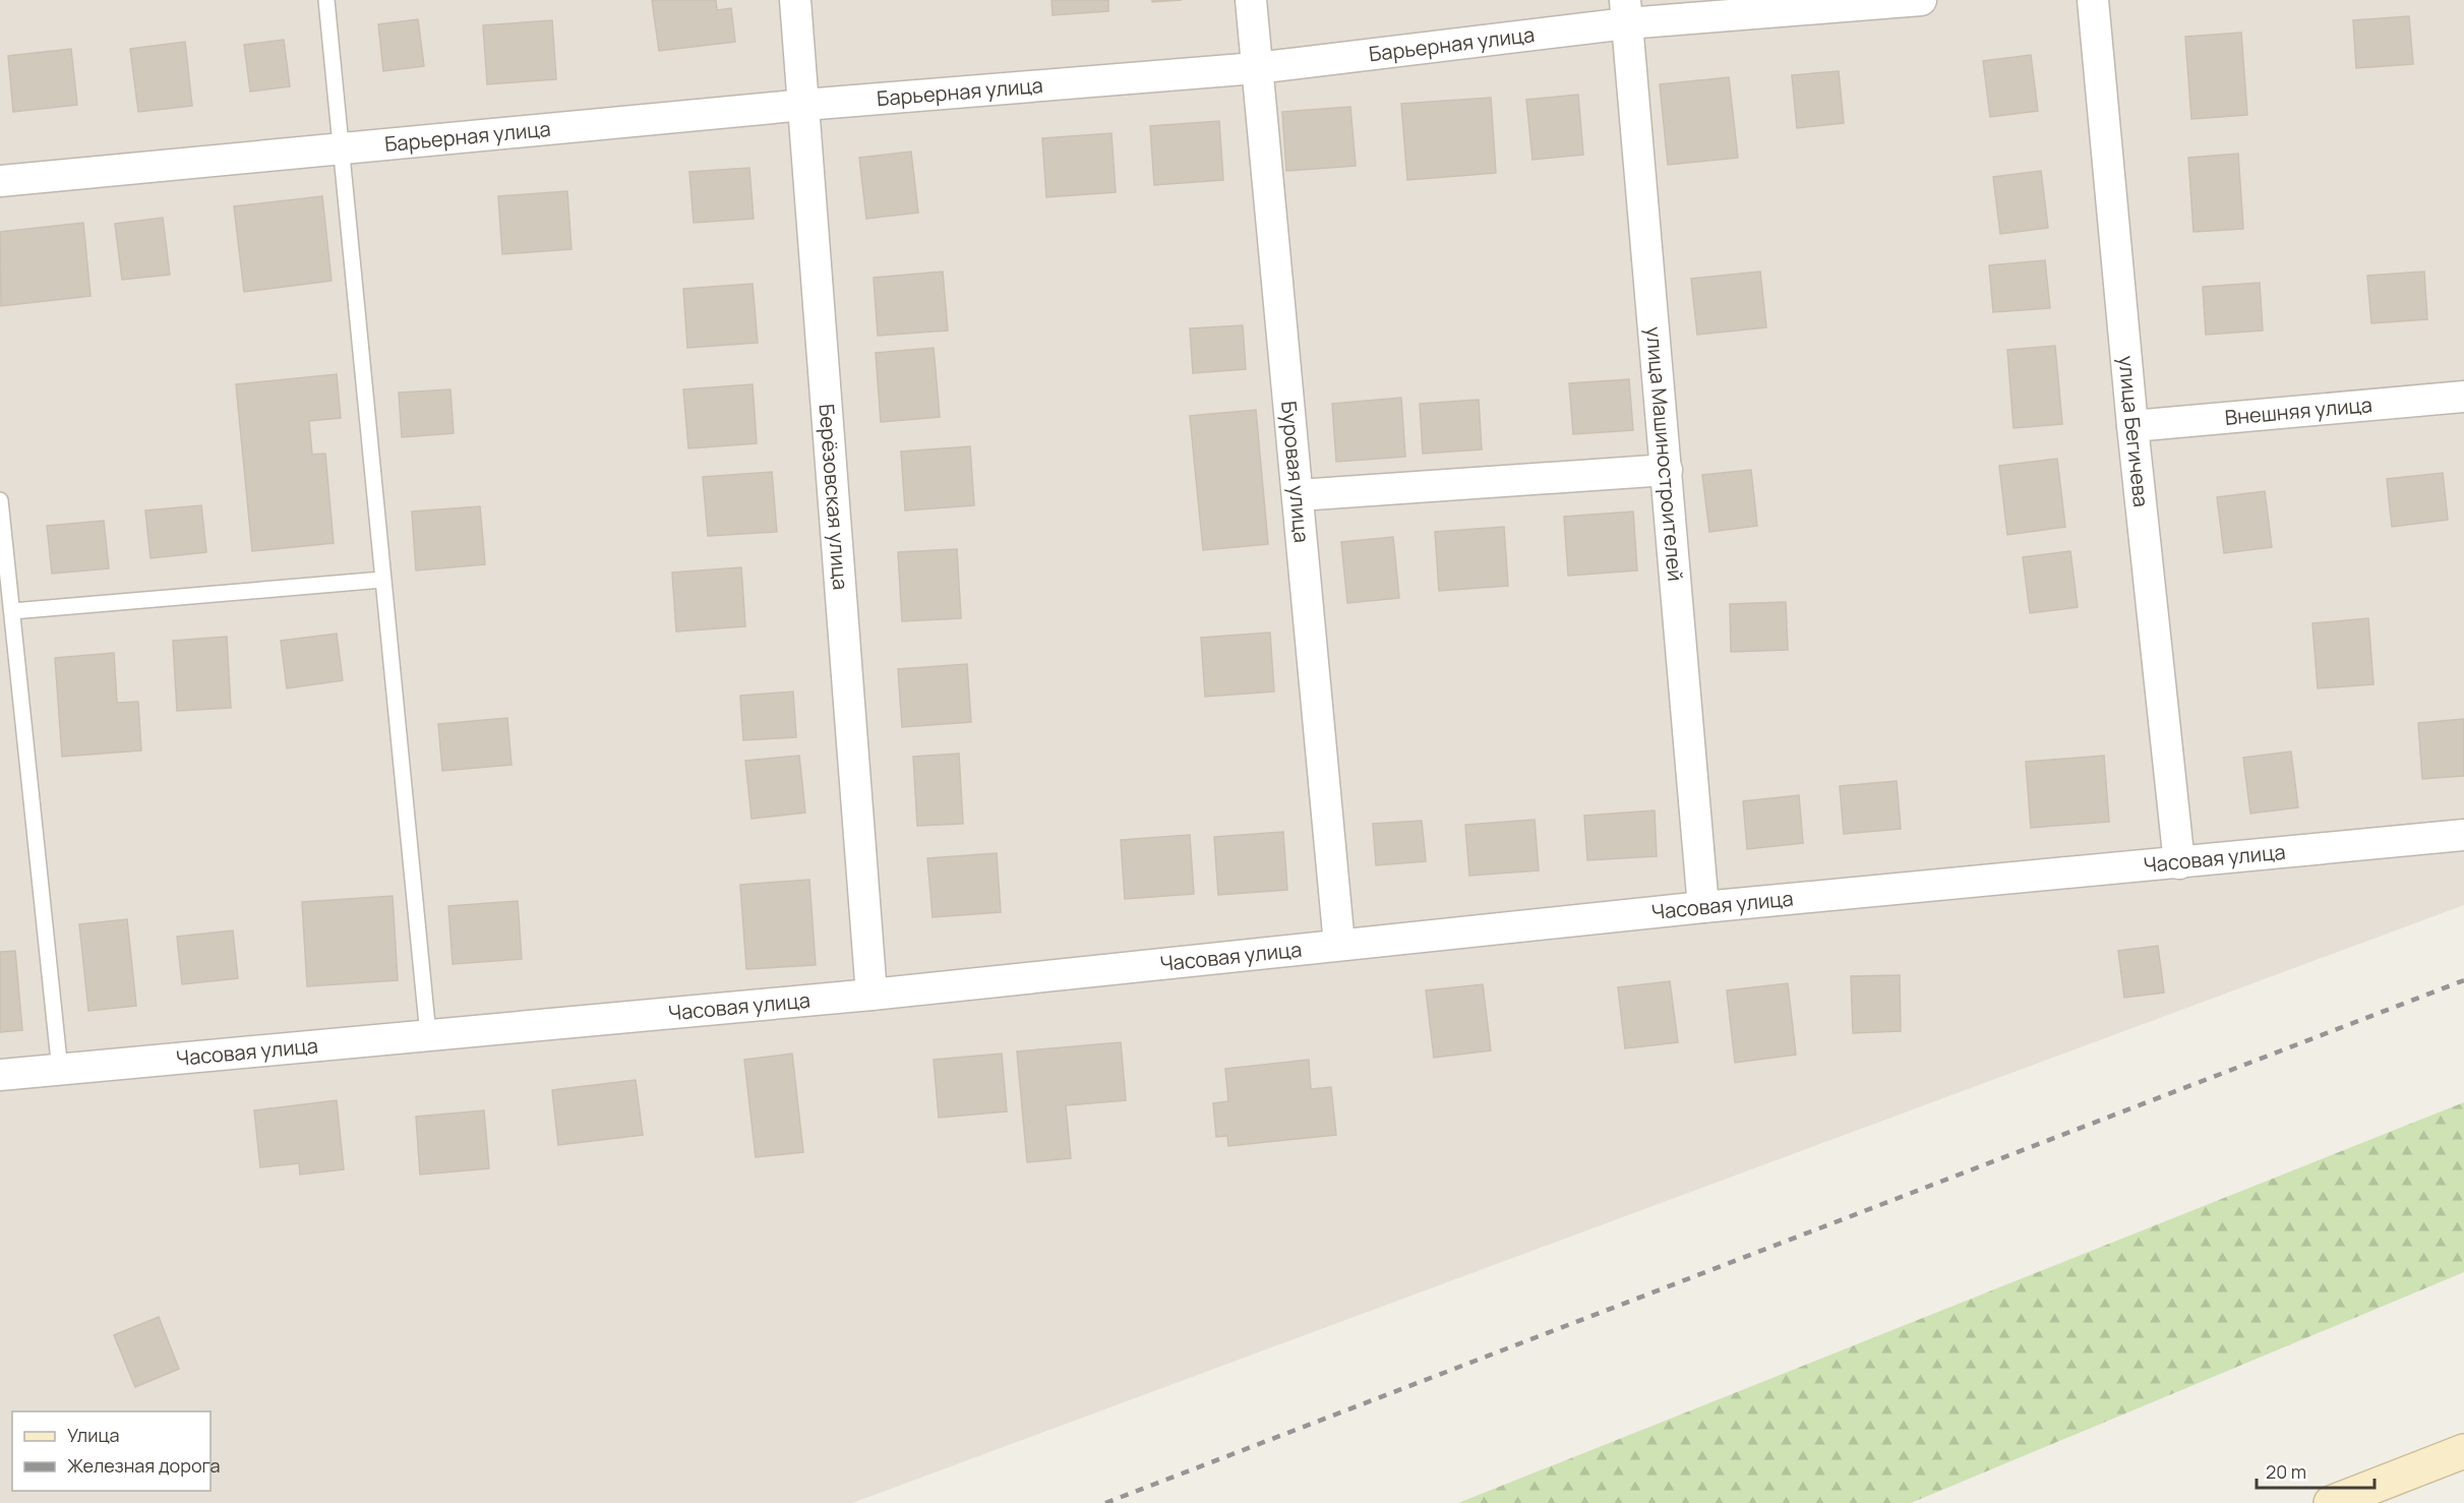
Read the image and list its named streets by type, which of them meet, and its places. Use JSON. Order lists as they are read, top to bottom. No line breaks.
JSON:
{"streets":{"street":["Барьерная улица","Внешняя улица","улица Бегичева","улица Машиностроителей","Буровая улица","Берёзовская улица","Часовая улица"]},"crossings":[["Барьерная улица","улица Машиностроителей"],["Барьерная улица","Буровая улица"],["Барьерная улица","Берёзовская улица"],["Внешняя улица","улица Бегичева"],["улица Бегичева","Часовая улица"],["улица Машиностроителей","Часовая улица"],["Буровая улица","Часовая улица"],["Берёзовская улица","Часовая улица"]],"legend":["Улица","Железная дорога"],"scale_bar":"20 m"}
